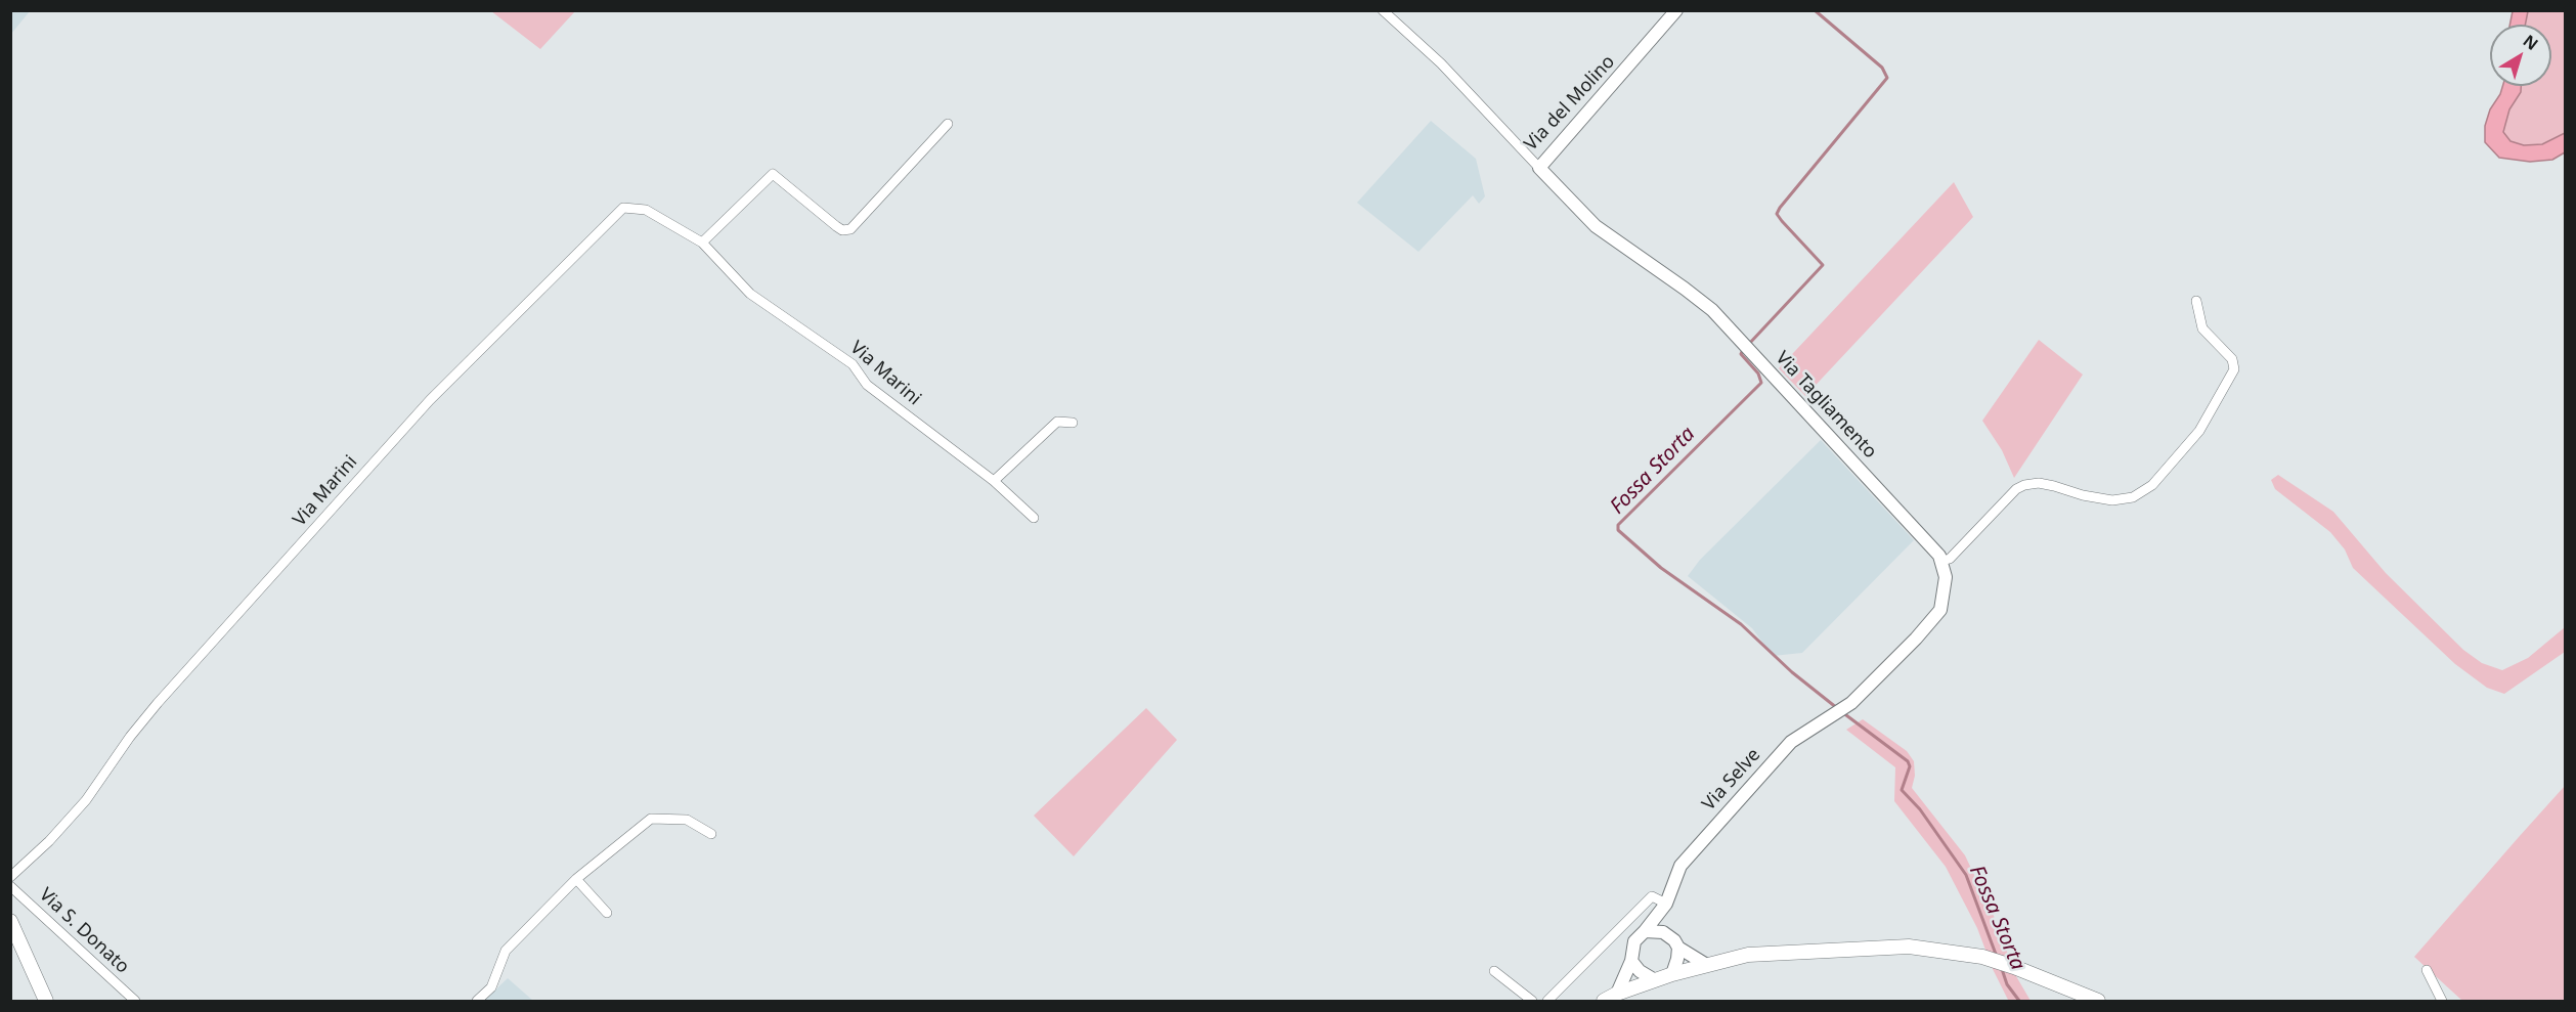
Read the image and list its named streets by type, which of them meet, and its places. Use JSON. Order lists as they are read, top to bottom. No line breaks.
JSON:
{"streets":{"street":["Via del Molino","Via Marini","Via Tagliamento","Via Selve","Via S. Donato"]},"crossings":[["Via del Molino","Via Tagliamento"],["Via Tagliamento","Via Selve"]],"water":["Fossa Storta"],"north":"top right"}
